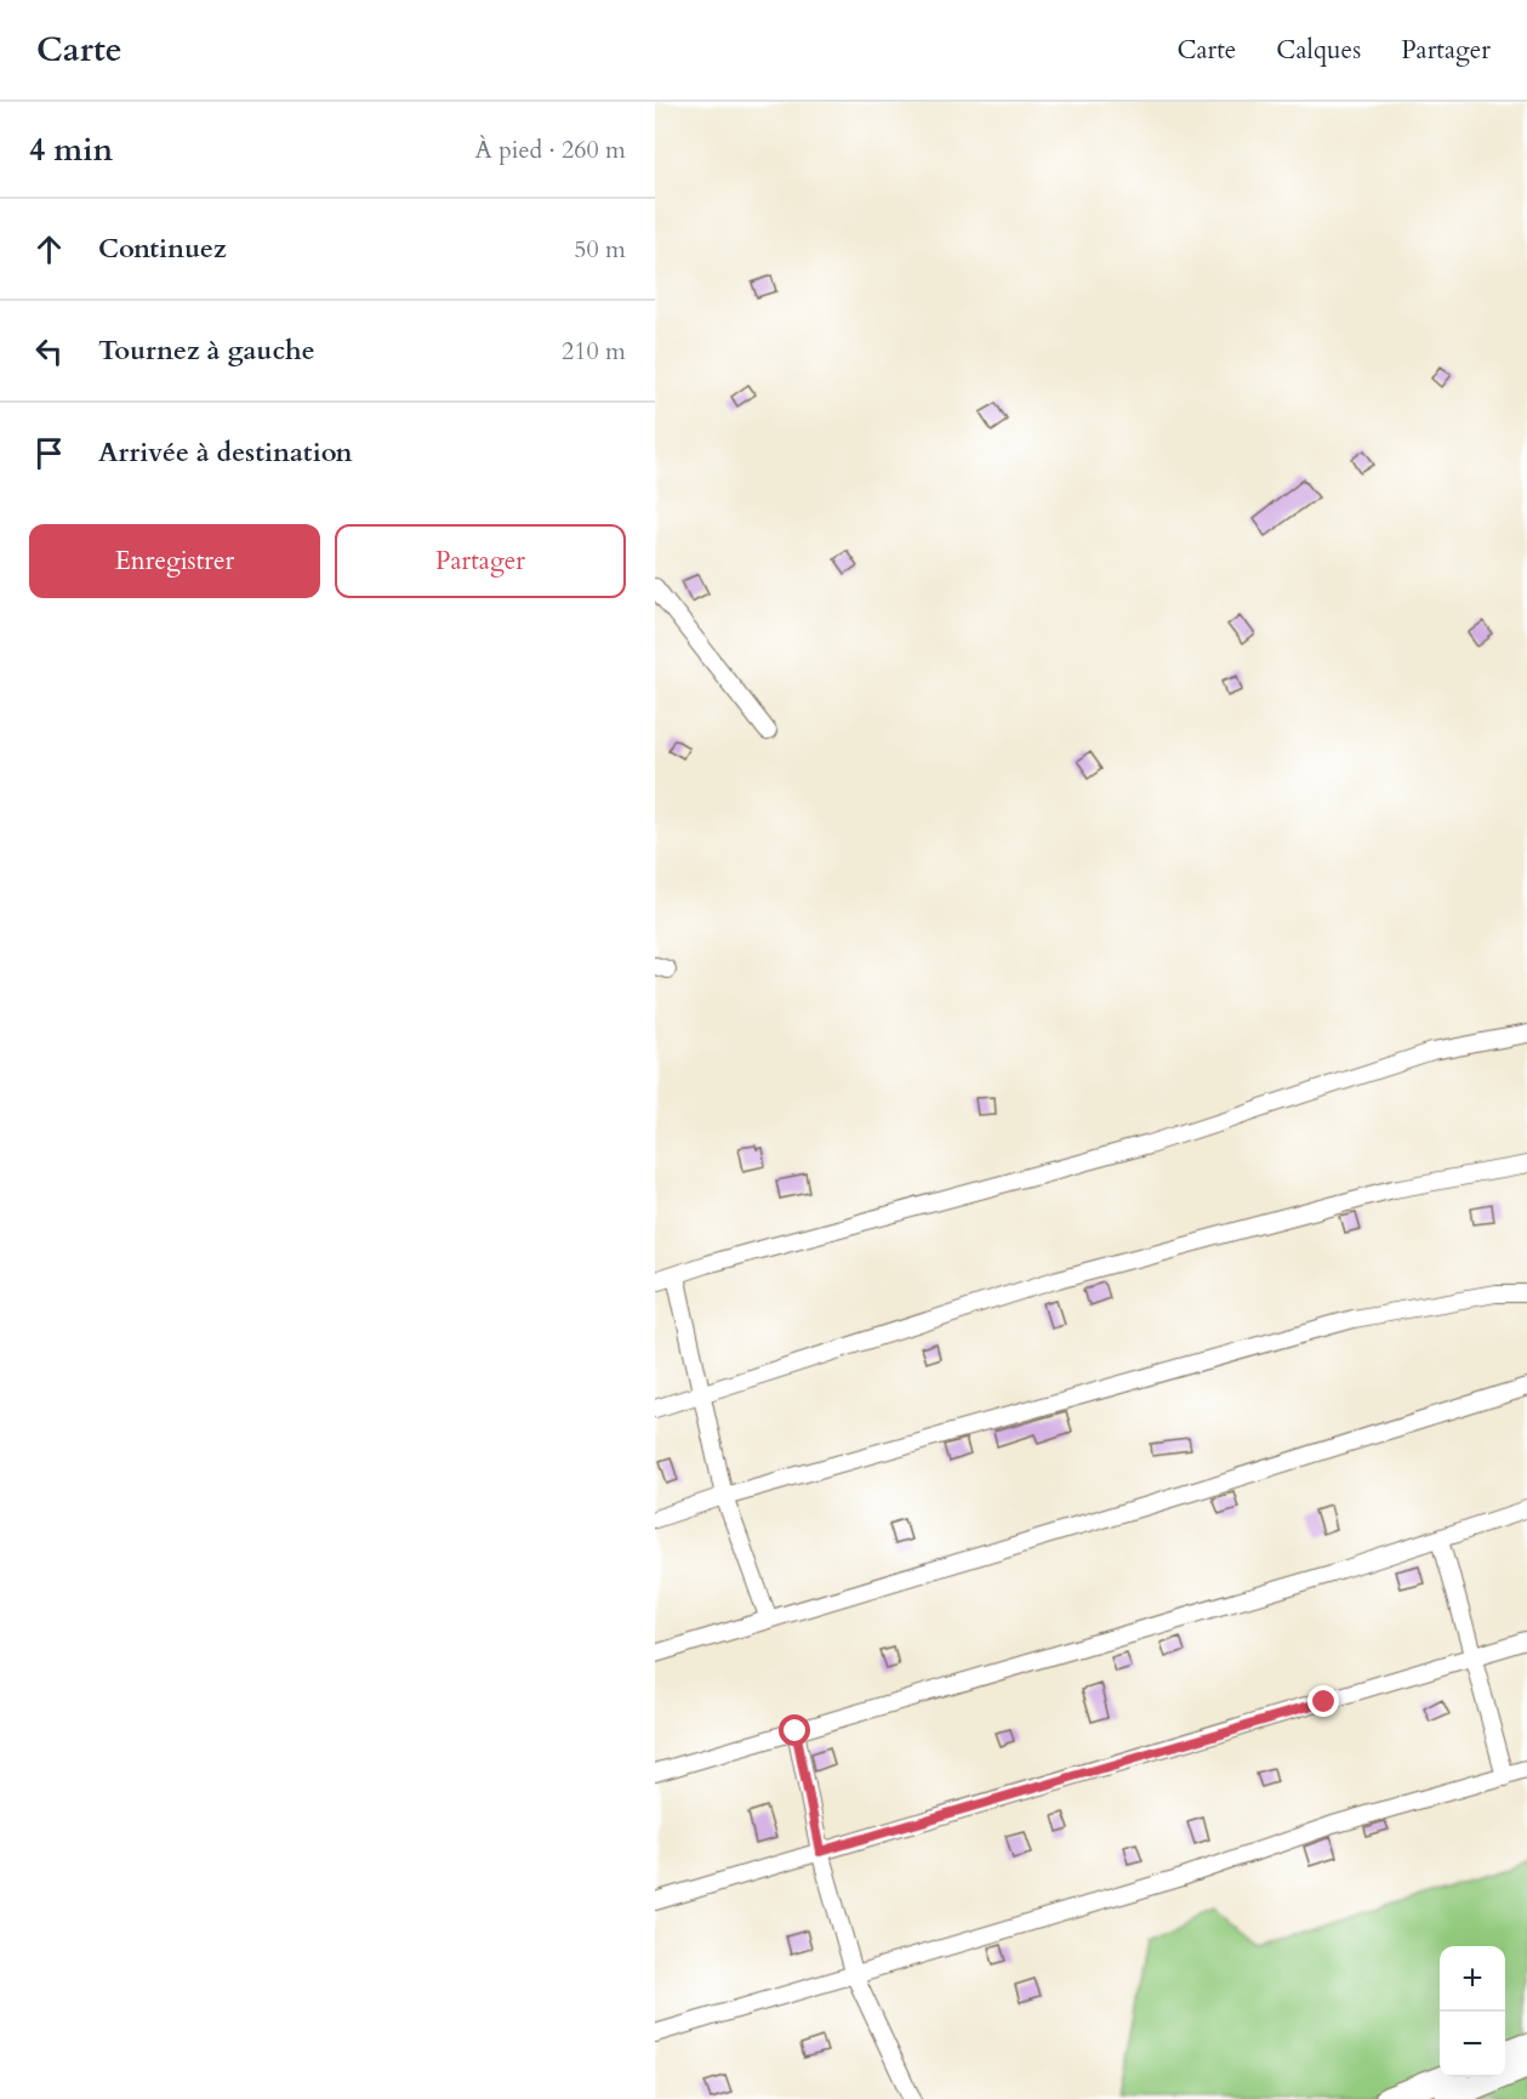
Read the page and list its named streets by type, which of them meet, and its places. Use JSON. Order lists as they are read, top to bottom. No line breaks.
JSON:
{"page":{"header":"Carte","nav":["Carte","Calques","Partager"],"heading":["4 min","À pied · 260 m"],"list":[["Continuez","50 m"],["Tournez à gauche","210 m"],"Arrivée à destination"],"buttons":["Enregistrer","Partager"],"map_buttons":["+","−"]}}
